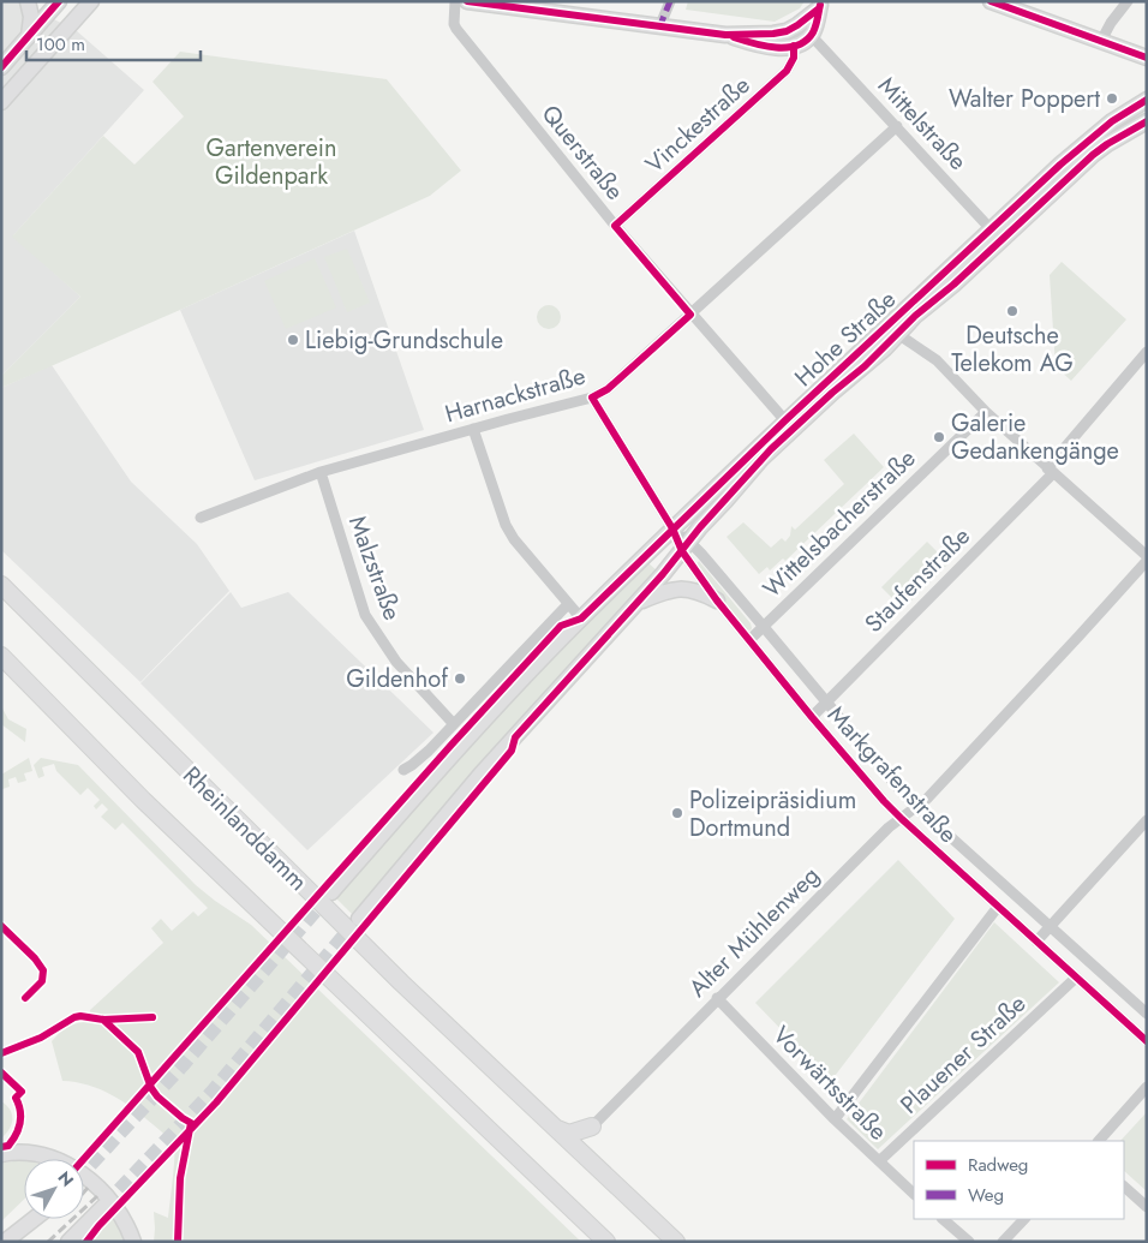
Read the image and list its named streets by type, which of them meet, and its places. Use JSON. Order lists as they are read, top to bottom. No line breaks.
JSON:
{"streets":{"main road":["Hohe Straße","Rheinlanddamm"],"street":["Mittelstraße","Vinckestraße","Querstraße","Harnackstraße","Wittelsbacherstraße","Malzstraße","Staufenstraße","Markgrafenstraße","Alter Mühlenweg","Plauener Straße","Vorwärtsstraße"]},"crossings":[["Mittelstraße","Hohe Straße"],["Mittelstraße","Harnackstraße"],["Vinckestraße","Querstraße"],["Querstraße","Hohe Straße"],["Querstraße","Harnackstraße"],["Hohe Straße","Markgrafenstraße"],["Harnackstraße","Malzstraße"],["Harnackstraße","Markgrafenstraße"],["Wittelsbacherstraße","Markgrafenstraße"],["Staufenstraße","Markgrafenstraße"],["Markgrafenstraße","Alter Mühlenweg"],["Markgrafenstraße","Plauener Straße"],["Alter Mühlenweg","Vorwärtsstraße"],["Plauener Straße","Vorwärtsstraße"]],"parks":["Gartenverein Gildenpark"],"places":["Walter Poppert","Deutsche Telekom AG","Liebig-Grundschule","Galerie Gedankengänge","Gildenhof","Polizeipräsidium Dortmund"],"legend":["Radweg","Weg"],"scale_bar":"100 m","north":"top right"}
